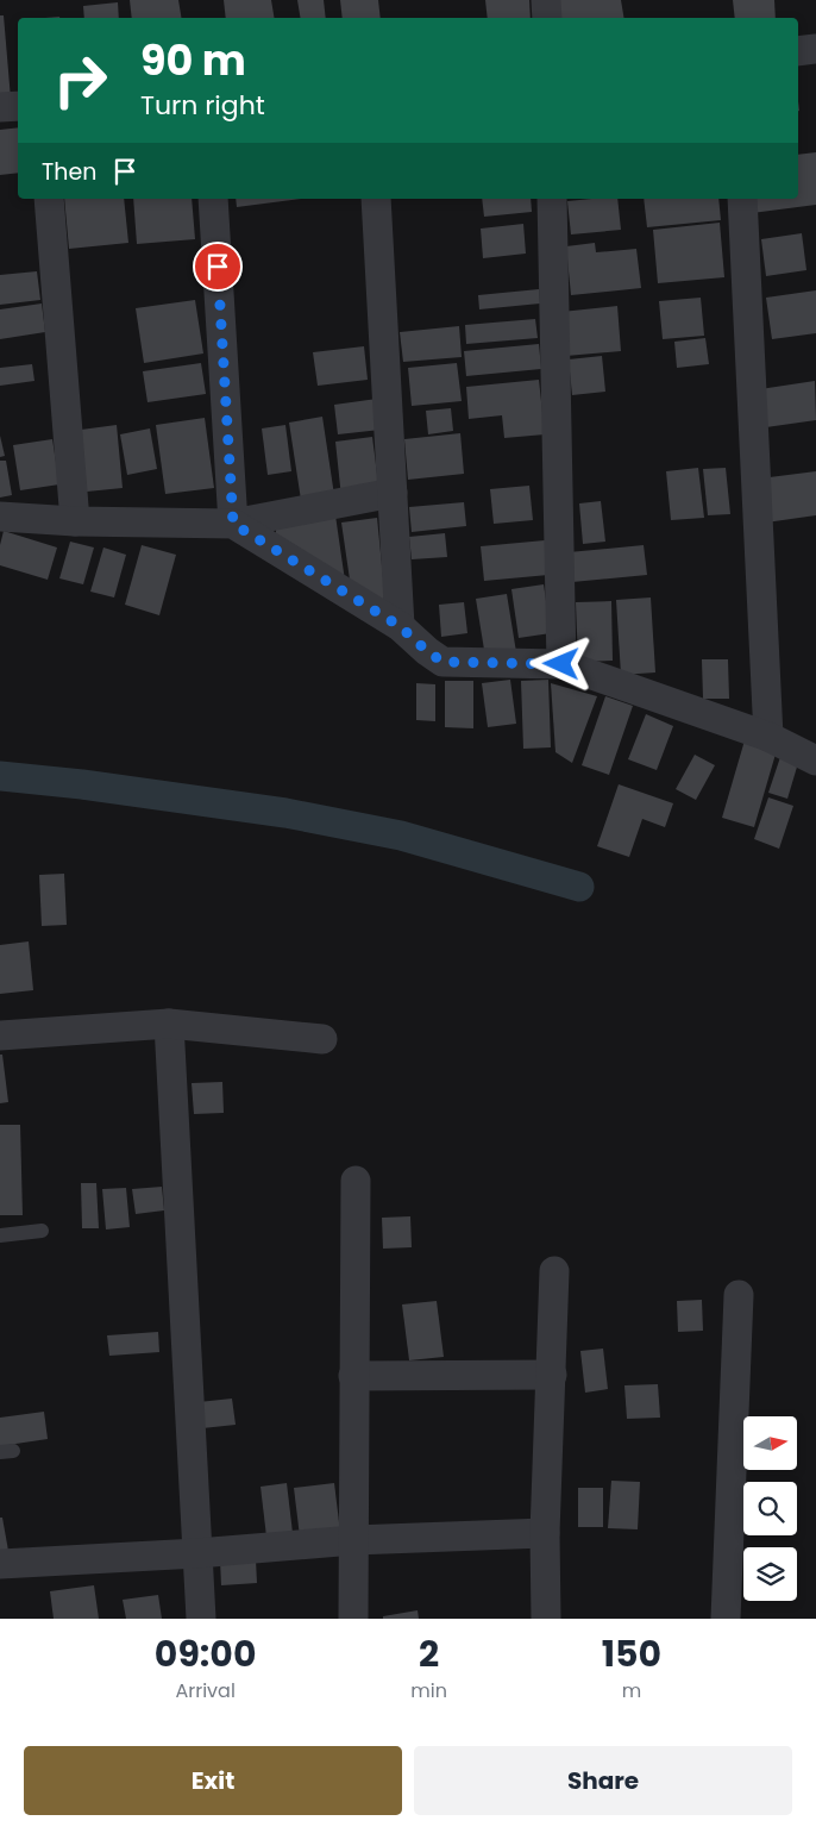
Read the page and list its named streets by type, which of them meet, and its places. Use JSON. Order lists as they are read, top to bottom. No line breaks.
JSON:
{"north":"right","page":{"turn":["90 m","Turn right"],"then":"Then","eta":["09:00","Arrival","2","min","150","m"],"buttons":["Exit","Share"]}}
